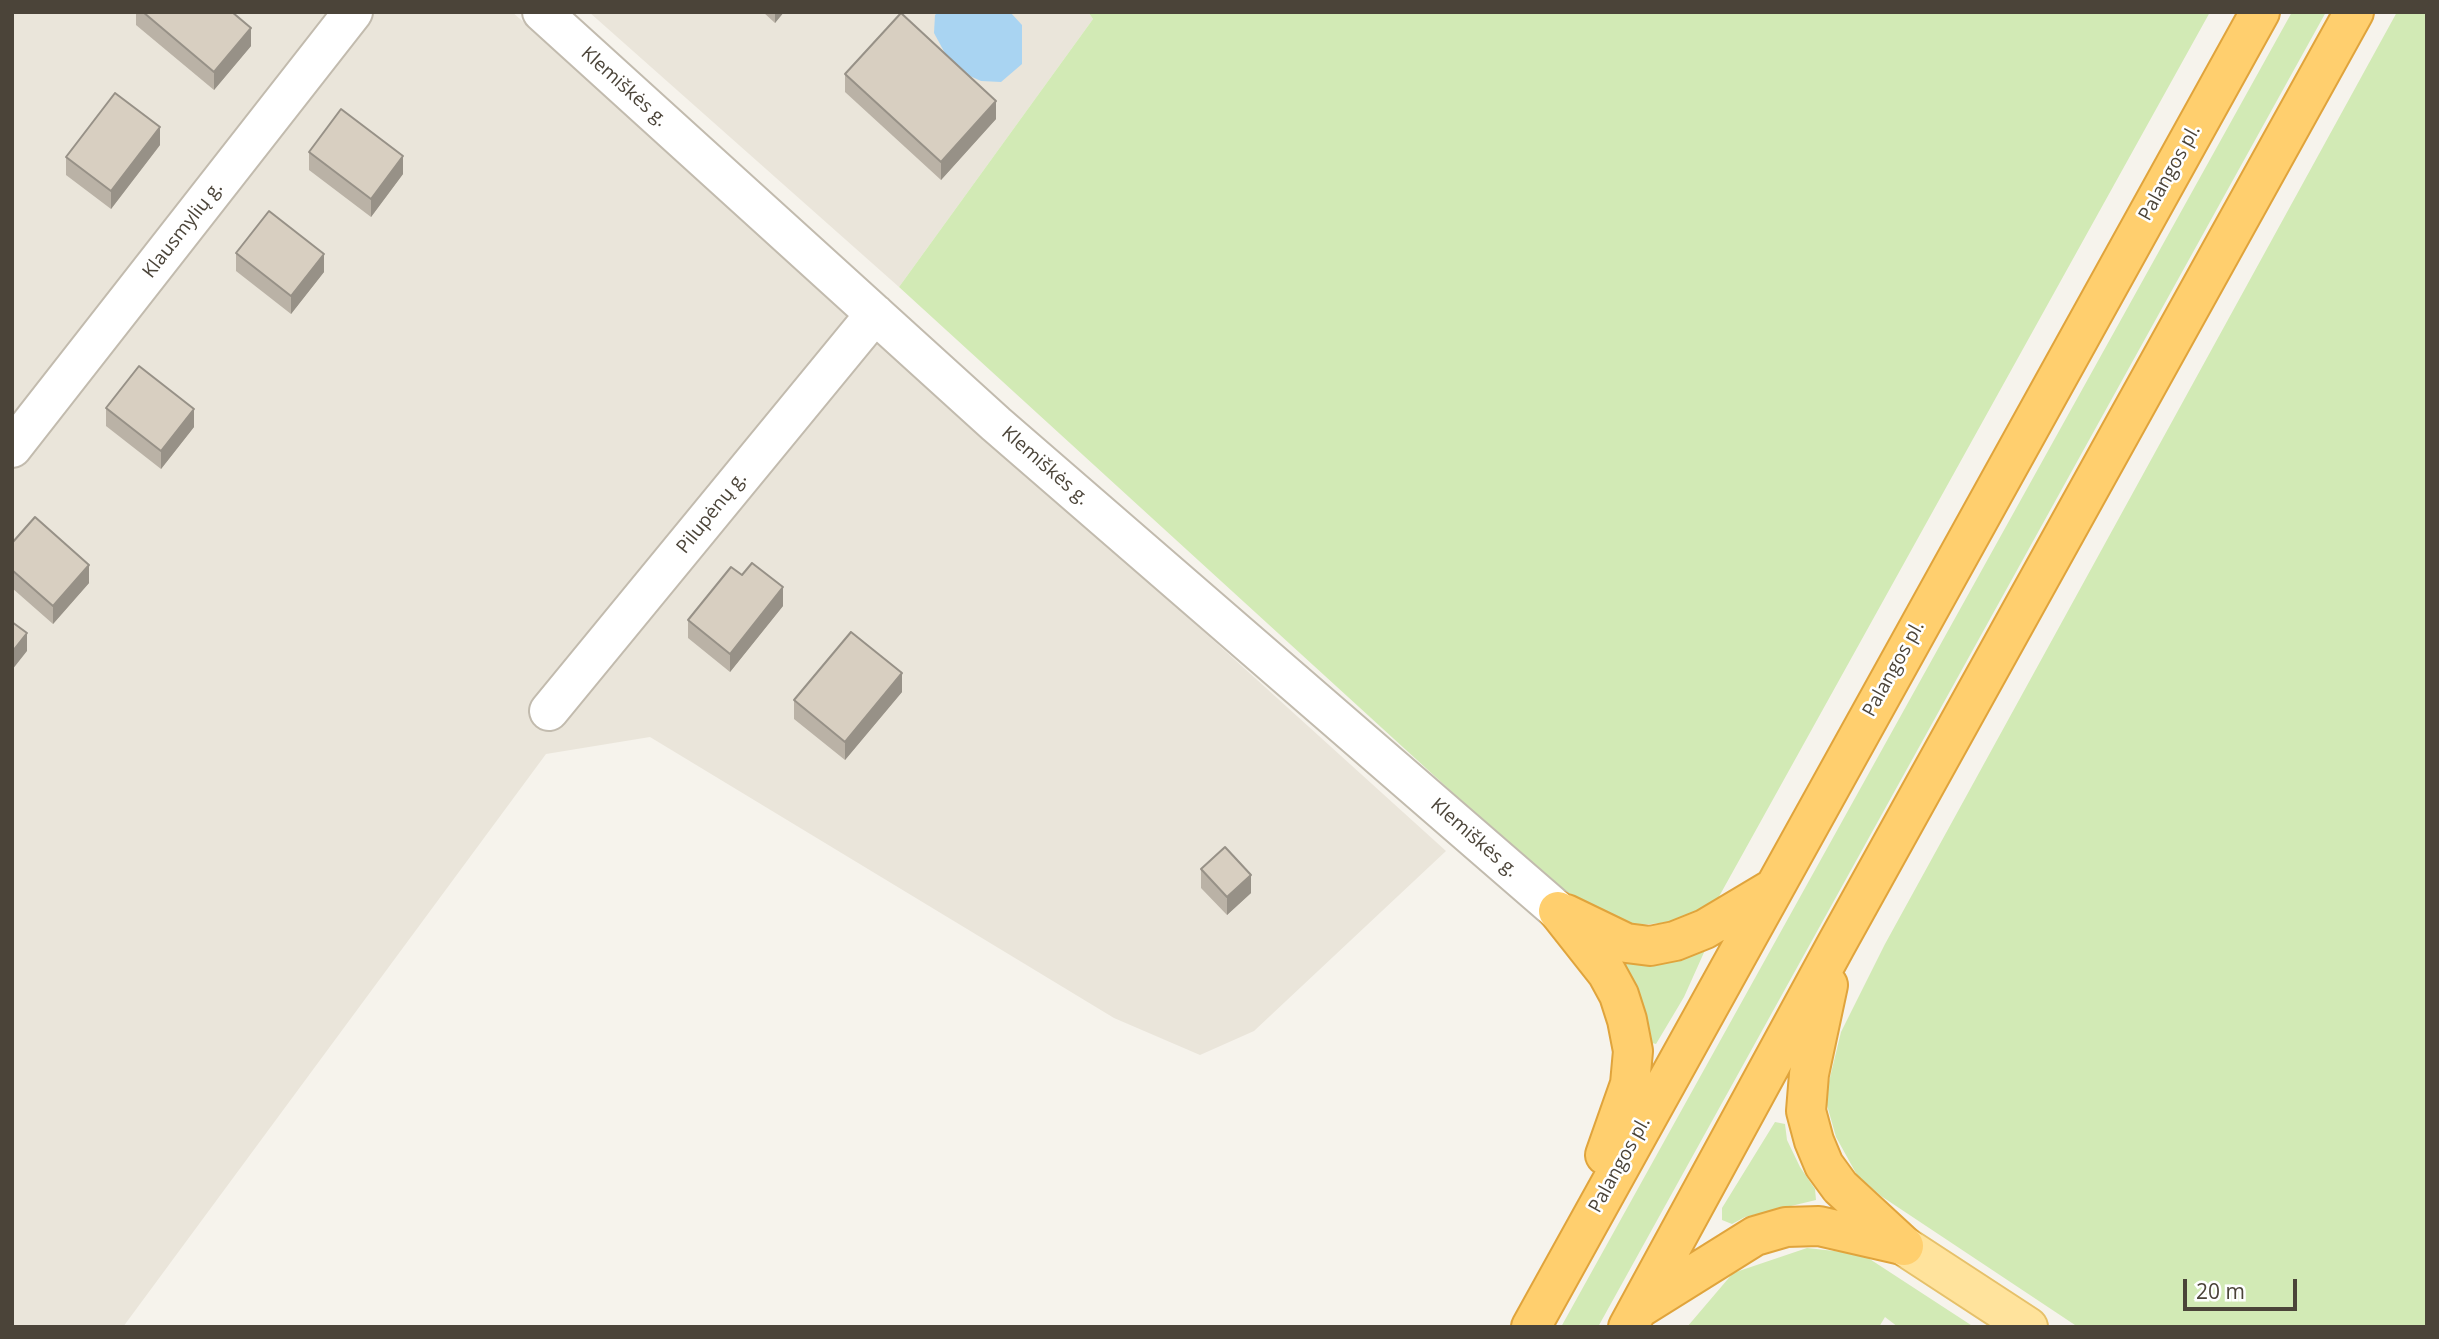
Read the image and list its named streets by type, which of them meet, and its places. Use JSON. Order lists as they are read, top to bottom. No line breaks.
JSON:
{"streets":{"highway":["Palangos pl."],"street":["Klemiškės g.","Klausmylių g.","Pilupėnų g."]},"crossings":[["Klemiškės g.","Pilupėnų g."]],"scale_bar":"20 m"}
